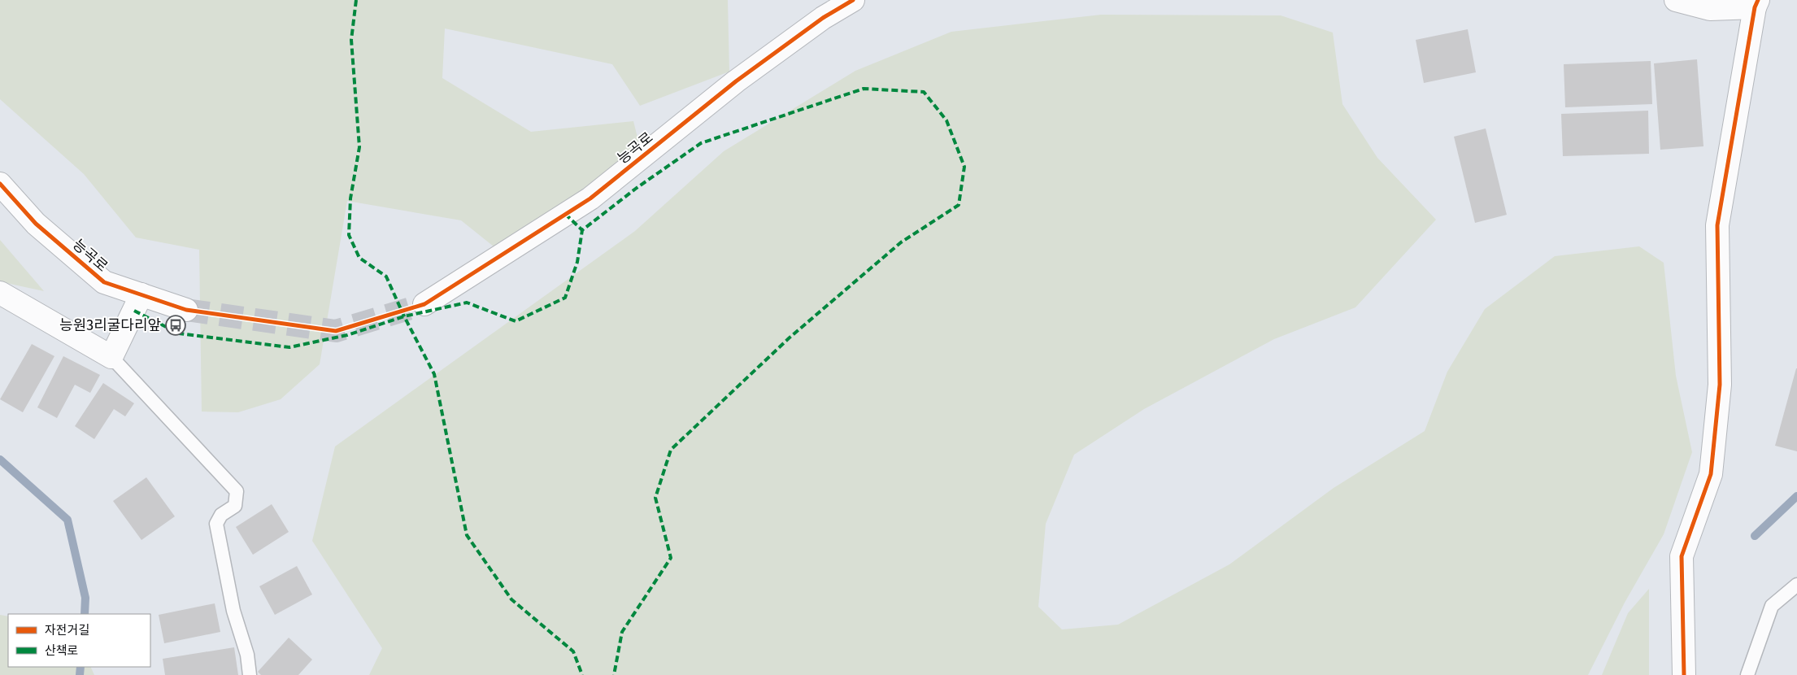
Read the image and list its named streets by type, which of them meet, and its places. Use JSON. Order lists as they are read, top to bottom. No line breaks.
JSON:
{"streets":{"street":["능곡로"]},"places":{"bus stop":["능원3리굴다리앞"]},"legend":["자전거길","산책로"]}
